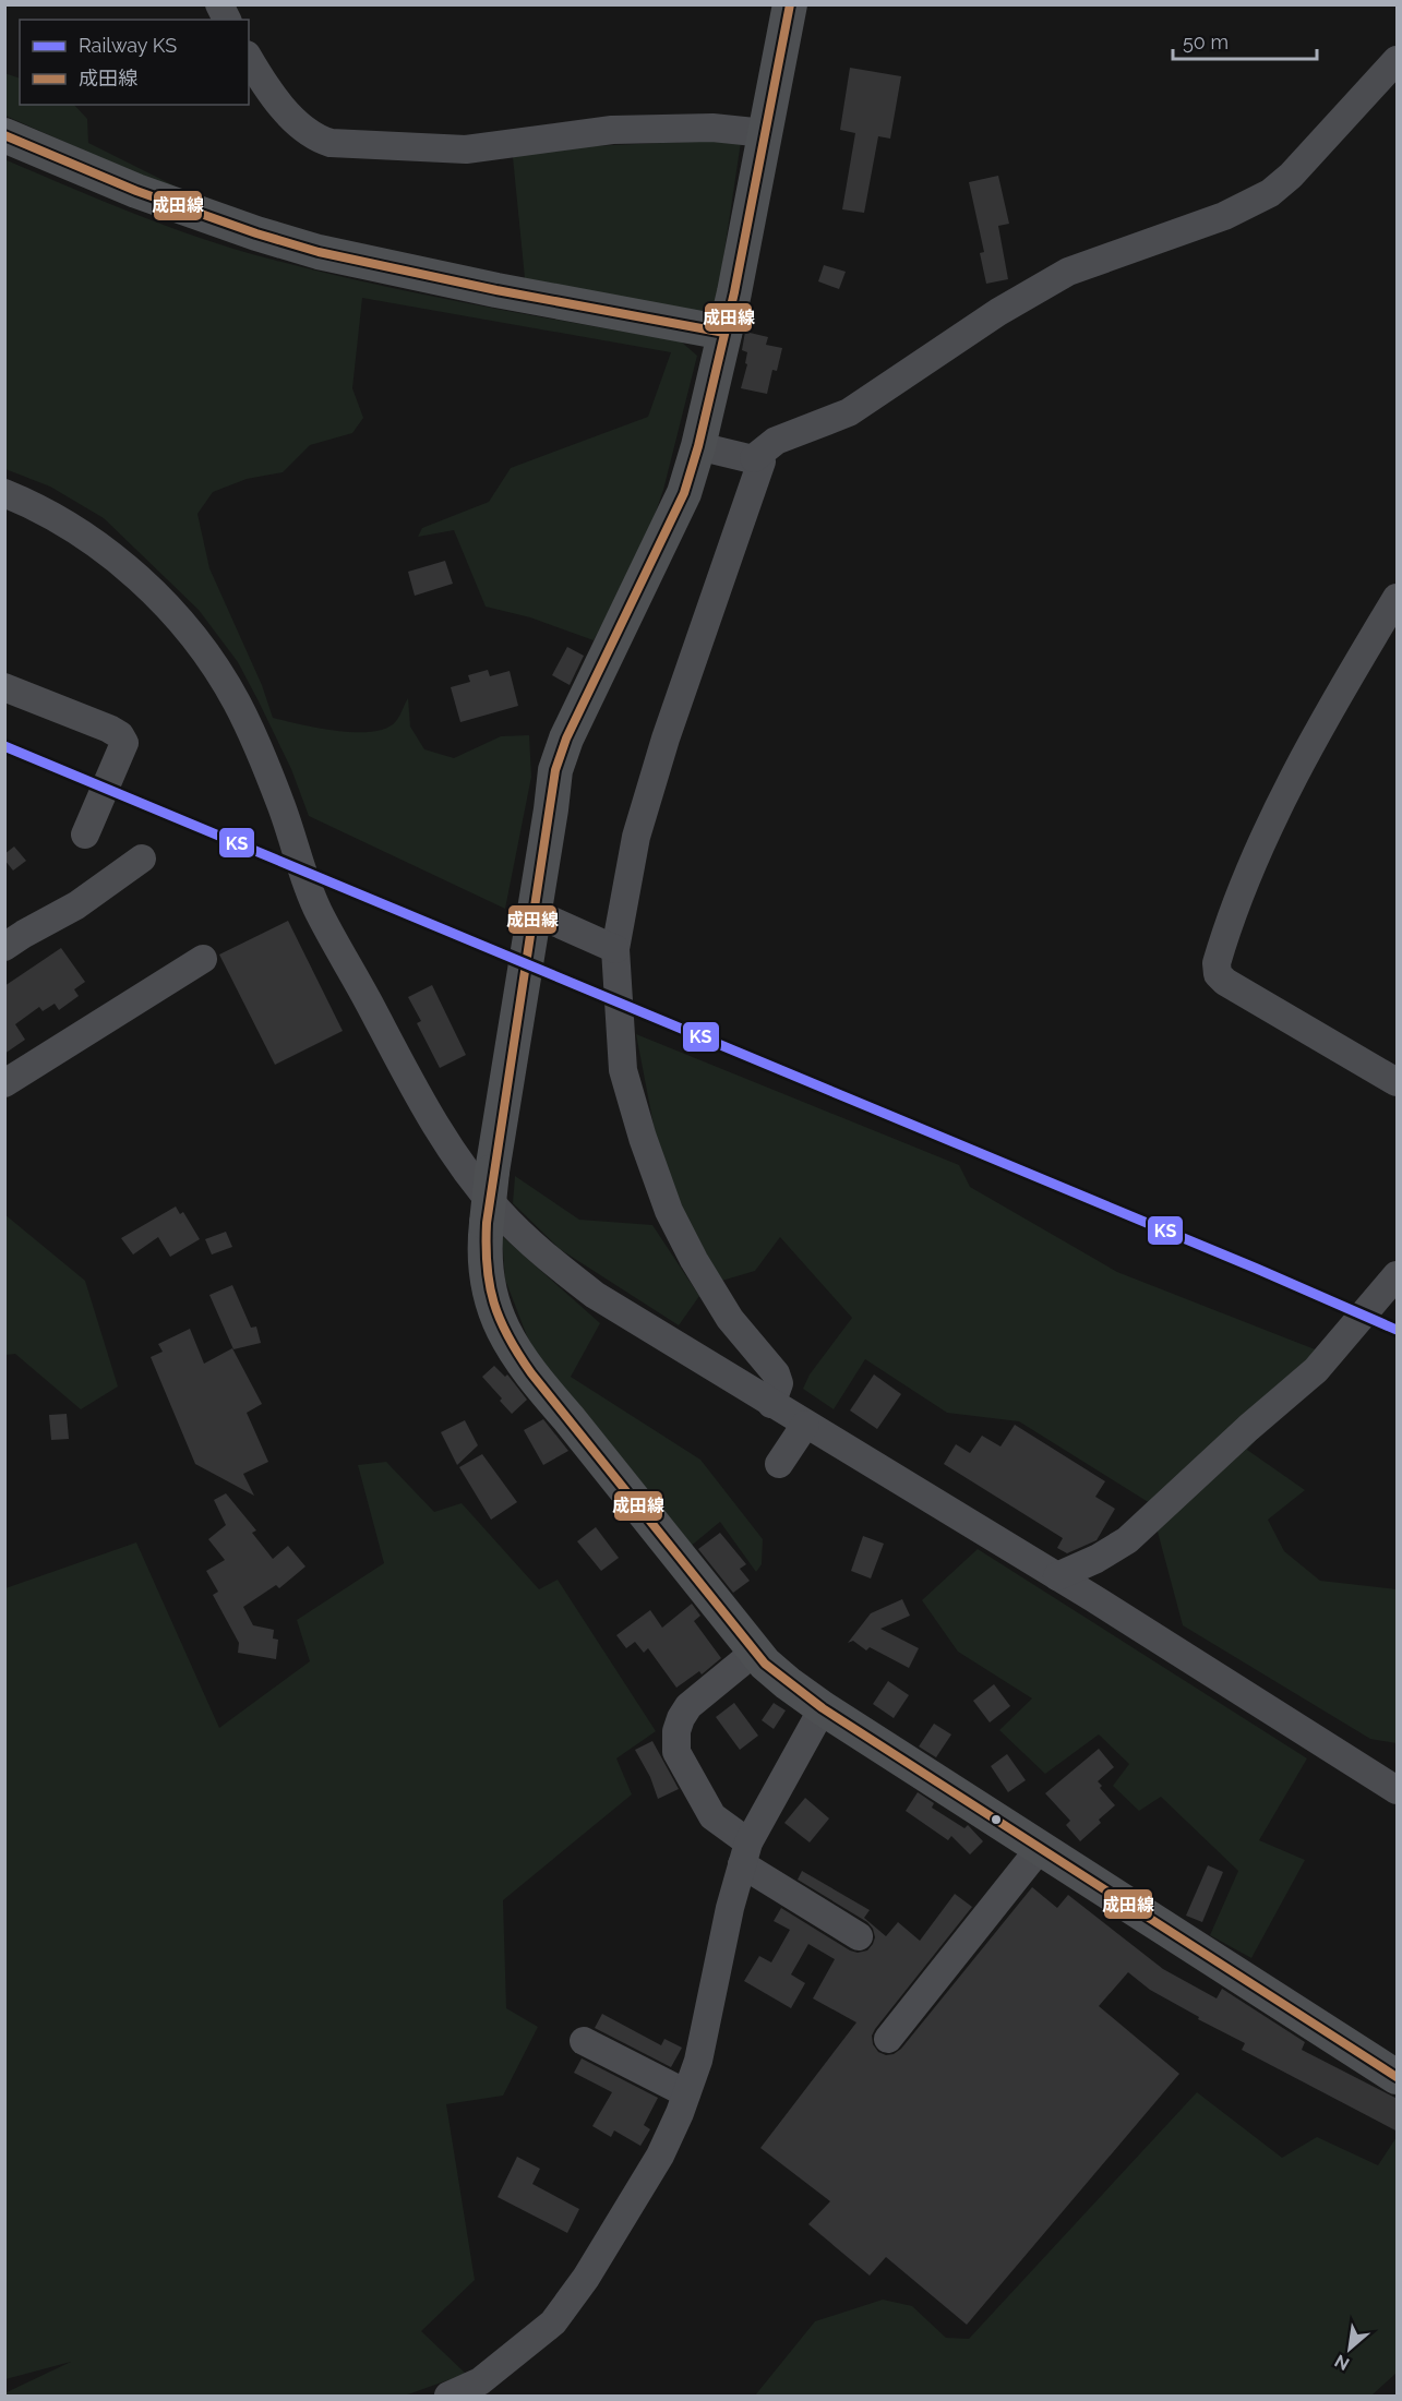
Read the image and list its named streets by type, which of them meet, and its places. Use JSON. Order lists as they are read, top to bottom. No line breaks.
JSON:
{"lines":["transit line 成田線","rail line KS"],"legend":["Railway KS","成田線"],"scale_bar":"50 m","north":"bottom left"}
